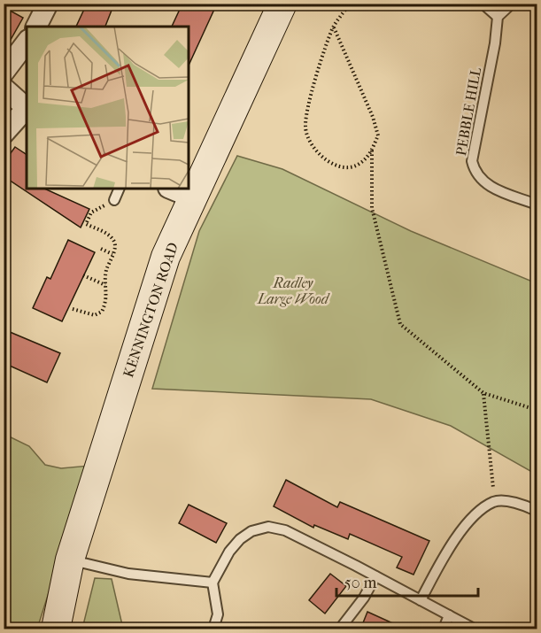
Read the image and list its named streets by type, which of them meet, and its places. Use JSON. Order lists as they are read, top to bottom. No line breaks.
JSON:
{"streets":{"street":["KENNINGTON ROAD"],"lane":["PEBBLE HILL"]},"parks":["Radley Large Wood"],"scale_bar":"50 m"}
